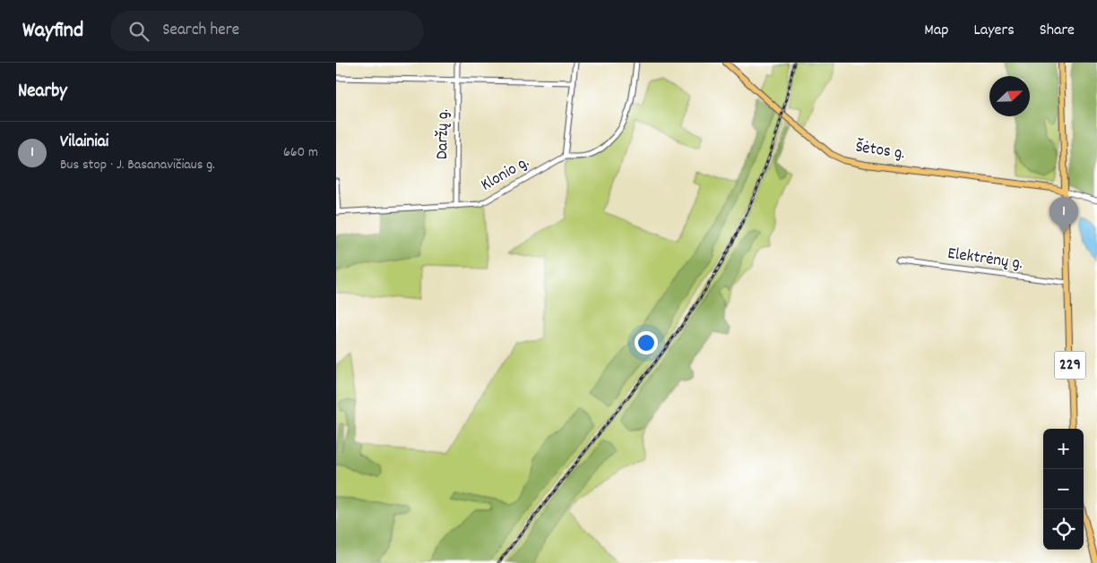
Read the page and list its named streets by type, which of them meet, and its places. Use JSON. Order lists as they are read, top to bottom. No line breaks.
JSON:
{"streets":{"main road":["Šėtos g.","229"],"street":["Daržų g.","Klonio g.","Elektrėnų g."]},"crossings":[["Daržų g.","Klonio g."],["Šėtos g.","229"],["Elektrėnų g.","229"]],"north":"top right","page":{"header":"Wayfind","search":"Search here","nav":["Map","Layers","Share"],"heading":"Nearby","list":[{"mark":"1","name":"Vilainiai","note":"Bus stop · J. Basanavičiaus g.","value":"660 m"}],"pins":"1","map_buttons":["+","−"]}}
